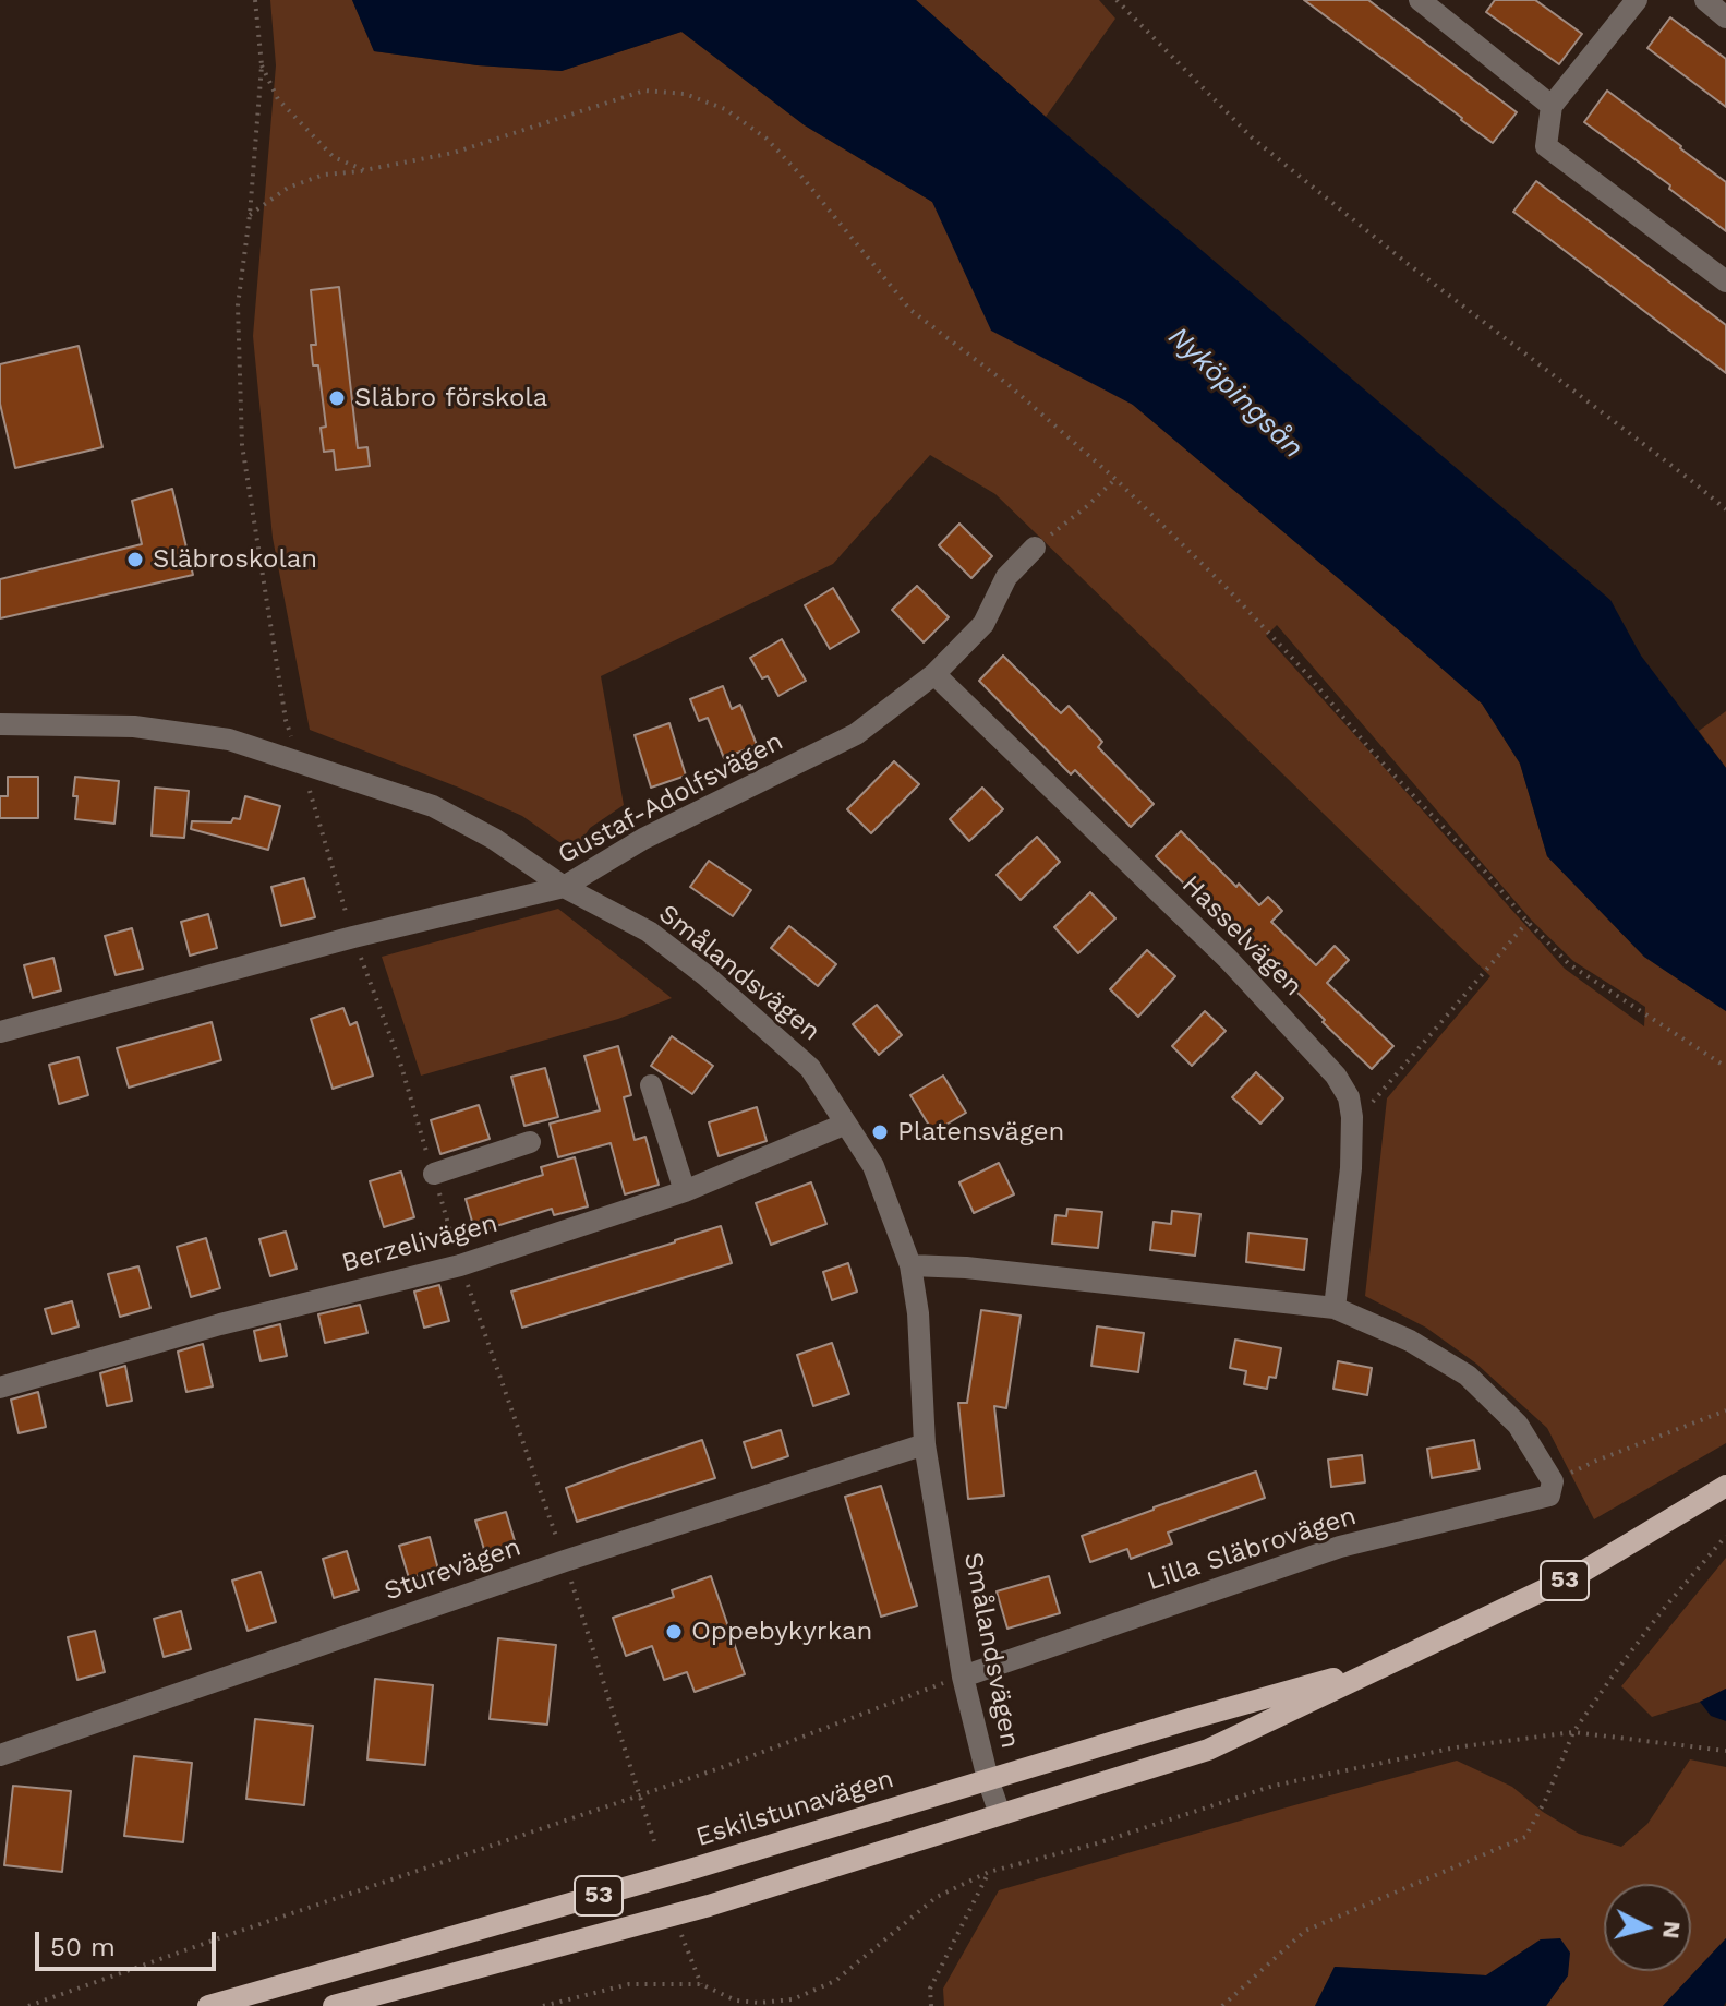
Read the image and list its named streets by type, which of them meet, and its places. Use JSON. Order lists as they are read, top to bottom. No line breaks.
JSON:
{"streets":{"main road":["53","Eskilstunavägen"],"street":["Gustaf-Adolfsvägen","Hasselvägen","Smålandsvägen","Berzelivägen","Lilla Släbrovägen","Sturevägen"]},"crossings":[["Gustaf-Adolfsvägen","Hasselvägen"],["Gustaf-Adolfsvägen","Smålandsvägen"],["Smålandsvägen","Berzelivägen"],["Smålandsvägen","Lilla Släbrovägen"],["Smålandsvägen","Sturevägen"],["Smålandsvägen","Eskilstunavägen"]],"water":["Nyköpingsån"],"places":["Släbro förskola","Släbroskolan","Platensvägen","Oppebykyrkan"],"scale_bar":"50 m","north":"right"}
